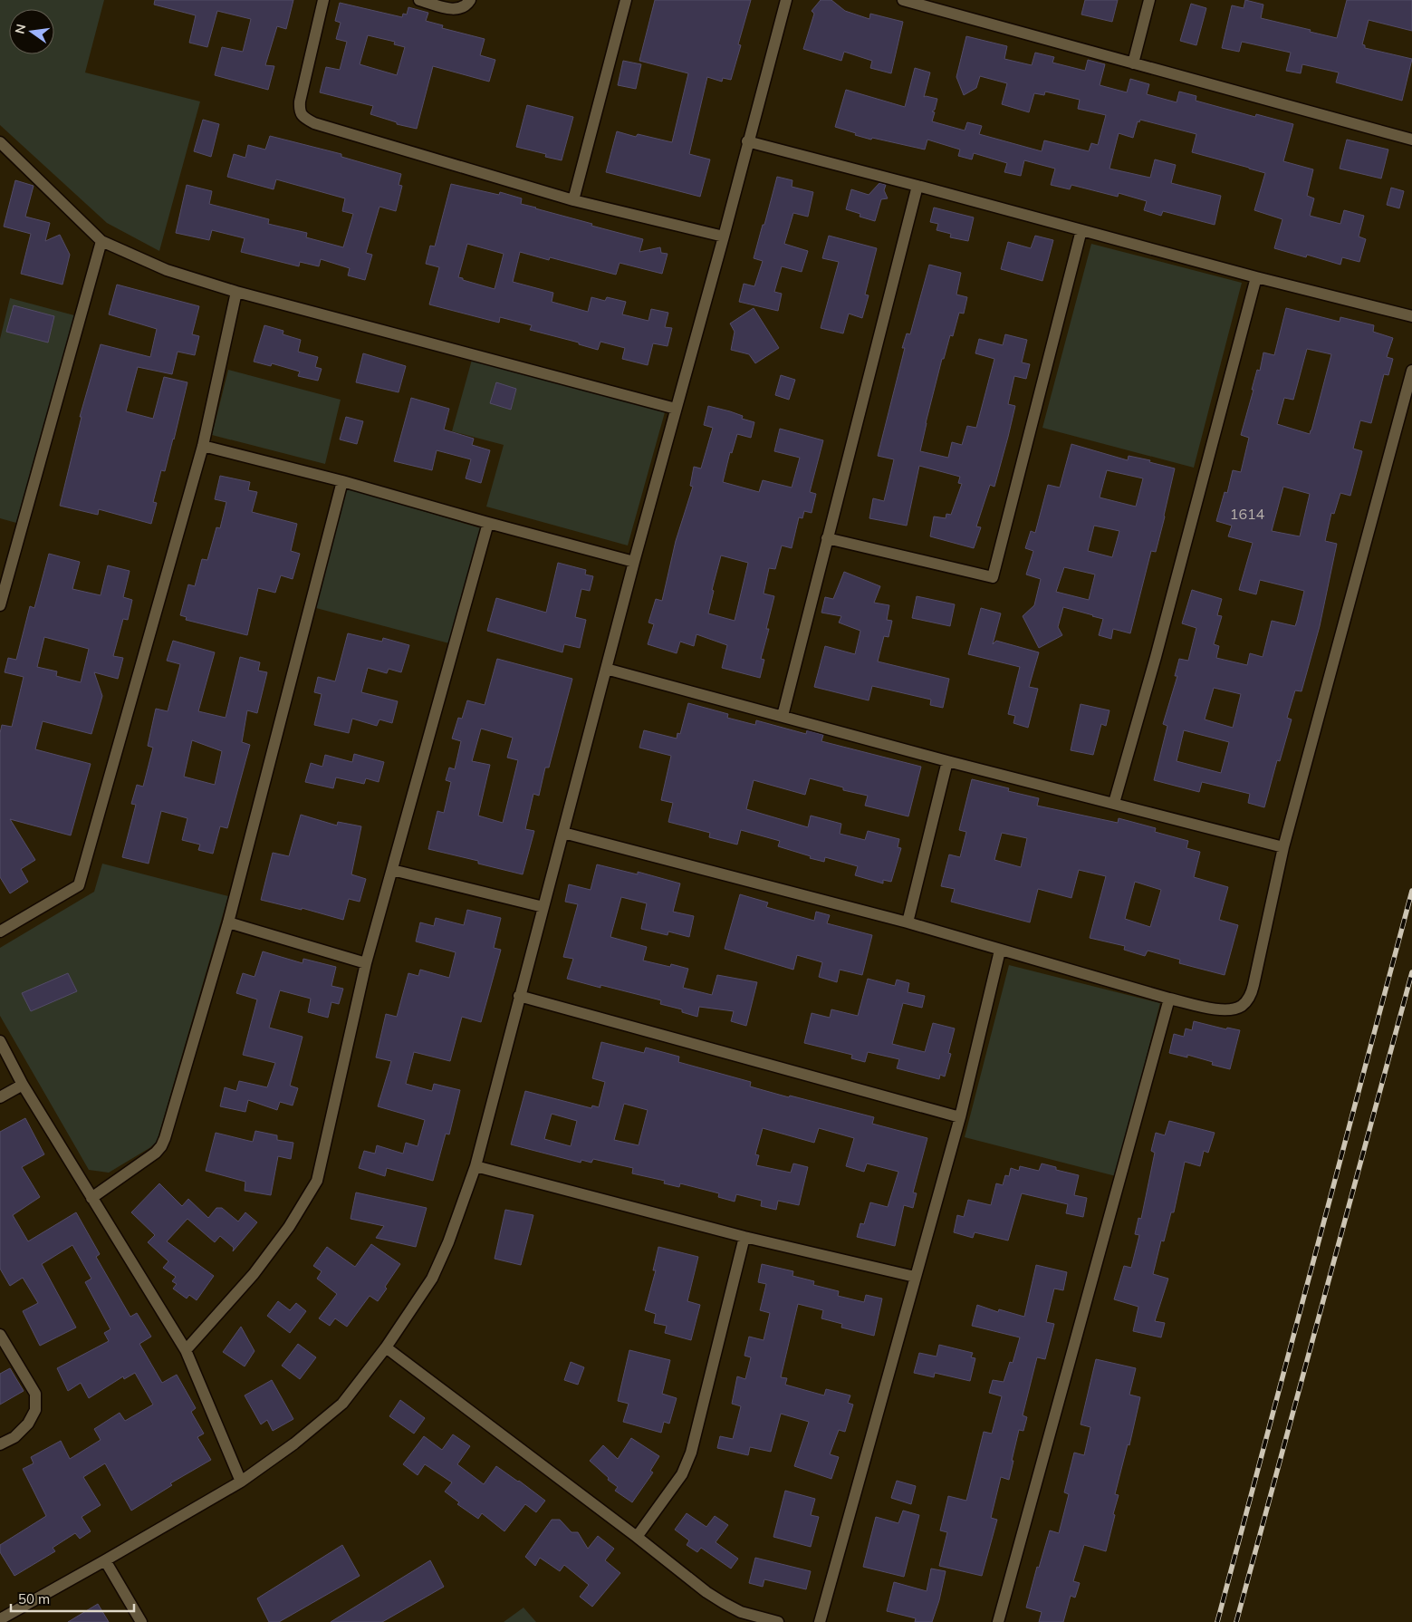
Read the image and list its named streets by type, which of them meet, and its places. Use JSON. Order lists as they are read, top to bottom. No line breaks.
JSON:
{"house_numbers":["1614"],"scale_bar":"50 m","north":"left"}
